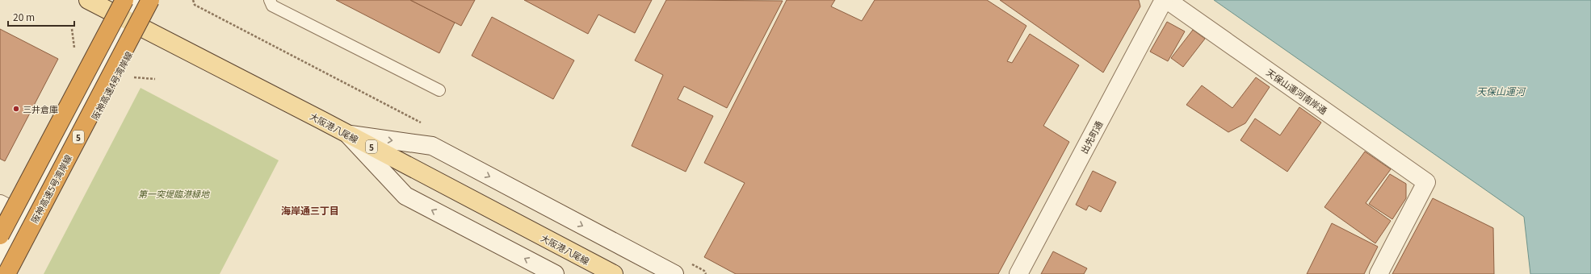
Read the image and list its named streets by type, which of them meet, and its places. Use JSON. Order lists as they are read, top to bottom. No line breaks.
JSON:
{"streets":{"highway":["阪神高速4号湾岸線","5","阪神高速5号湾岸線"],"main road":["大阪港八尾線"],"street":["天保山運河南岸通","出先町通"]},"districts":["海岸通三丁目"],"water":["天保山運河"],"parks":["第一突堤臨港緑地"],"places":["三井倉庫"],"scale_bar":"20 m"}
